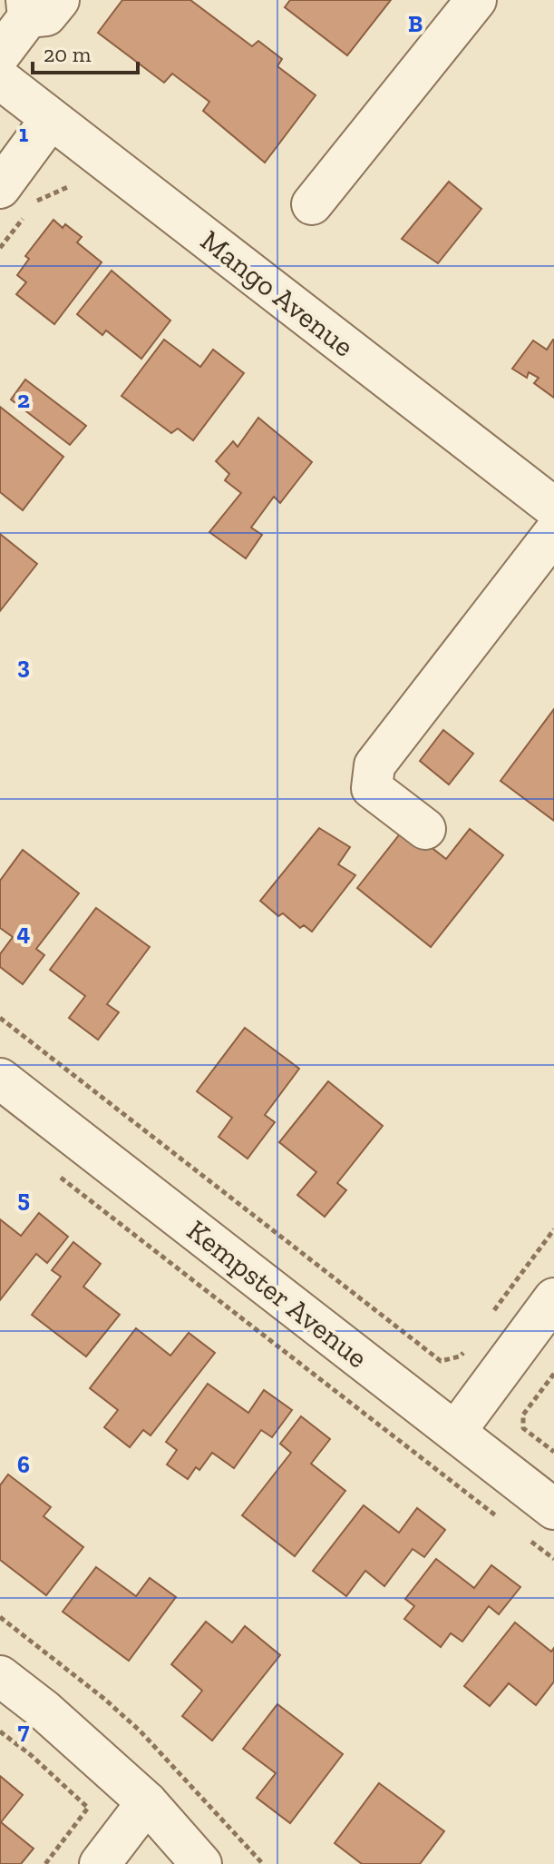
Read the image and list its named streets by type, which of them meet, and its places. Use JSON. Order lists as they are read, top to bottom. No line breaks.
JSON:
{"streets":{"street":["Mango Avenue","Kempster Avenue"]},"scale_bar":"20 m","grid":{"columns":["B"],"rows":["1","2","3","4","5","6","7"]}}
